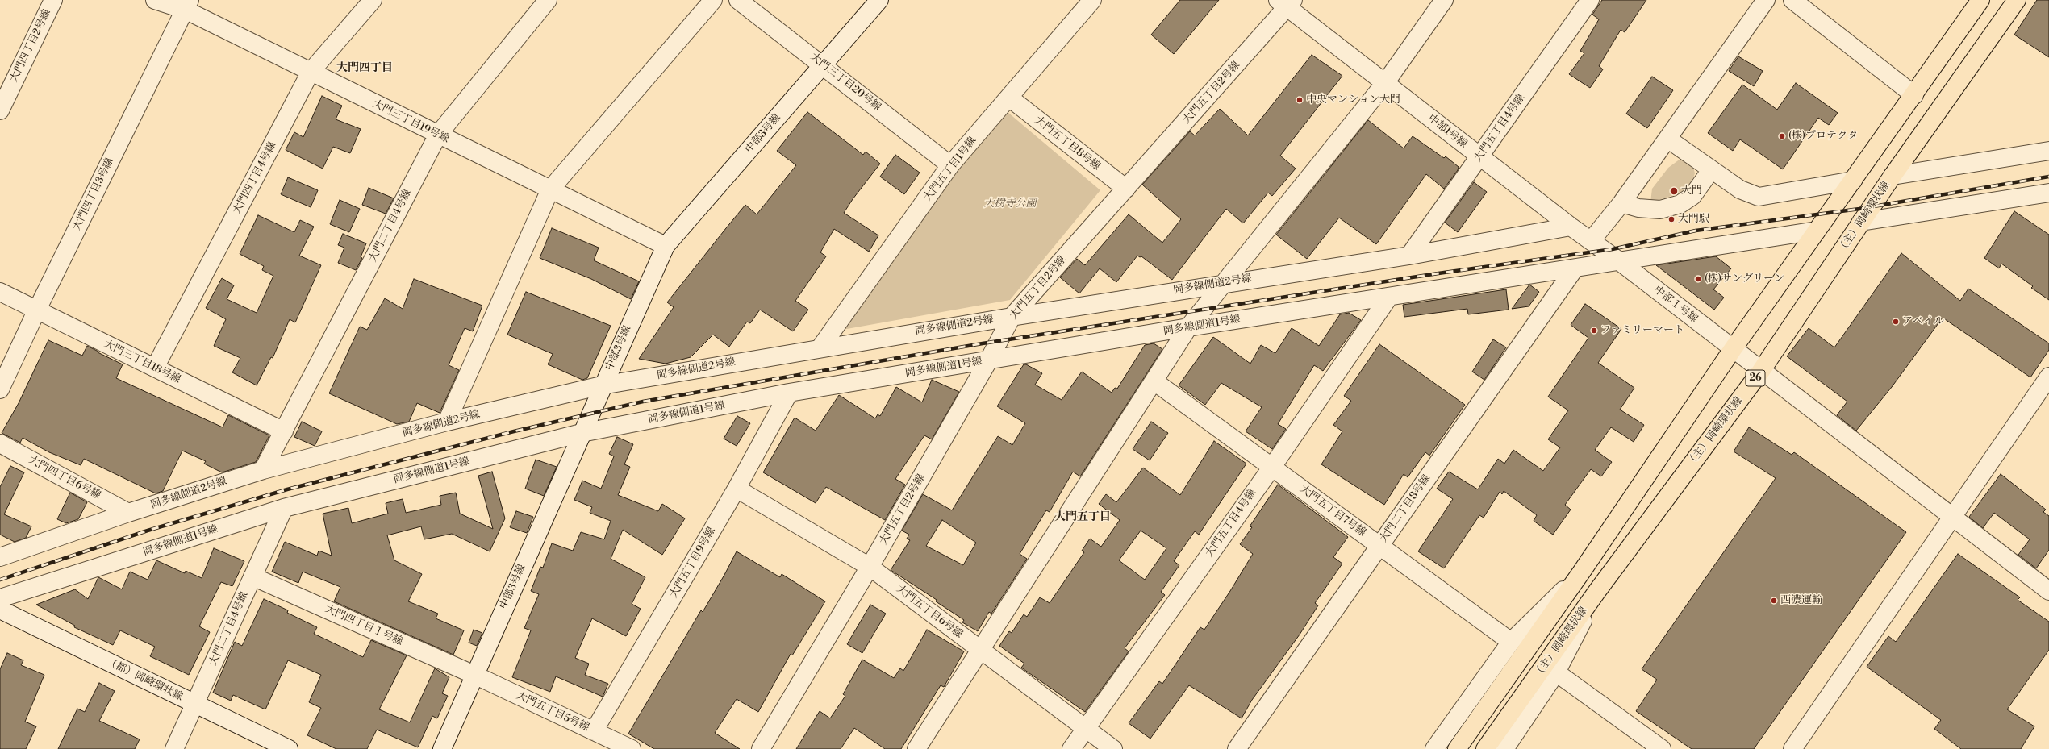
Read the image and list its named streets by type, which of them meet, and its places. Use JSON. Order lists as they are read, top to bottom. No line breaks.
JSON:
{"streets":{"main road":["（主）岡崎環状線","26"],"street":["大門四丁目2号線","大門三丁目20号線","大門五丁目2号線","大門三丁目19号線","大門五丁目4号線","中部1号線","中部3号線","大門五丁目8号線","大門五丁目1号線","大門四丁目4号線","大門四丁目3号線","大門二丁目4号線","岡多線側道2号線","中部１号線","岡多線側道1号線","大門三丁目18号線","大門四丁目6号線","大門二丁目8号線","大門五丁目7号線","大門五丁目9号線","大門五丁目6号線","大門四丁目１号線","（都）岡崎環状線","大門五丁目5号線"]},"crossings":[["大門三丁目20号線","中部3号線"],["大門三丁目20号線","大門五丁目1号線"],["大門五丁目2号線","中部1号線"],["大門五丁目2号線","大門五丁目8号線"],["大門五丁目2号線","岡多線側道2号線"],["大門五丁目2号線","岡多線側道1号線"],["大門五丁目2号線","大門五丁目6号線"],["大門三丁目19号線","中部3号線"],["大門三丁目19号線","大門四丁目4号線"],["大門三丁目19号線","大門四丁目3号線"],["大門三丁目19号線","大門二丁目4号線"],["大門五丁目4号線","中部1号線"],["大門五丁目4号線","岡多線側道2号線"],["大門五丁目4号線","岡多線側道1号線"],["大門五丁目4号線","大門五丁目7号線"],["大門五丁目4号線","大門五丁目6号線"],["中部1号線","岡多線側道2号線"],["中部1号線","中部１号線"],["中部1号線","岡多線側道1号線"],["中部3号線","岡多線側道2号線"],["中部3号線","岡多線側道1号線"],["中部3号線","大門四丁目１号線"],["中部3号線","大門五丁目5号線"],["大門五丁目8号線","大門五丁目1号線"],["大門五丁目1号線","岡多線側道2号線"],["大門四丁目4号線","大門三丁目18号線"],["大門四丁目3号線","大門三丁目18号線"],["（主）岡崎環状線","中部１号線"],["大門二丁目4号線","岡多線側道2号線"],["大門二丁目4号線","岡多線側道1号線"],["大門二丁目4号線","大門三丁目18号線"],["大門二丁目4号線","大門四丁目１号線"],["大門二丁目4号線","（都）岡崎環状線"],["岡多線側道2号線","大門四丁目6号線"],["中部１号線","岡多線側道1号線"],["岡多線側道1号線","大門二丁目8号線"],["岡多線側道1号線","大門五丁目9号線"],["大門二丁目8号線","大門五丁目7号線"],["大門五丁目9号線","大門五丁目6号線"],["大門五丁目9号線","大門五丁目5号線"],["大門四丁目１号線","大門五丁目5号線"]],"districts":["大門四丁目","大門五丁目"],"parks":["大樹寺公園"],"places":["中央マンション大門","(株)プロテクタ","大門","大門駅","(株)サングリーン","アベイル","ファミリーマート","西濃運輸"]}
